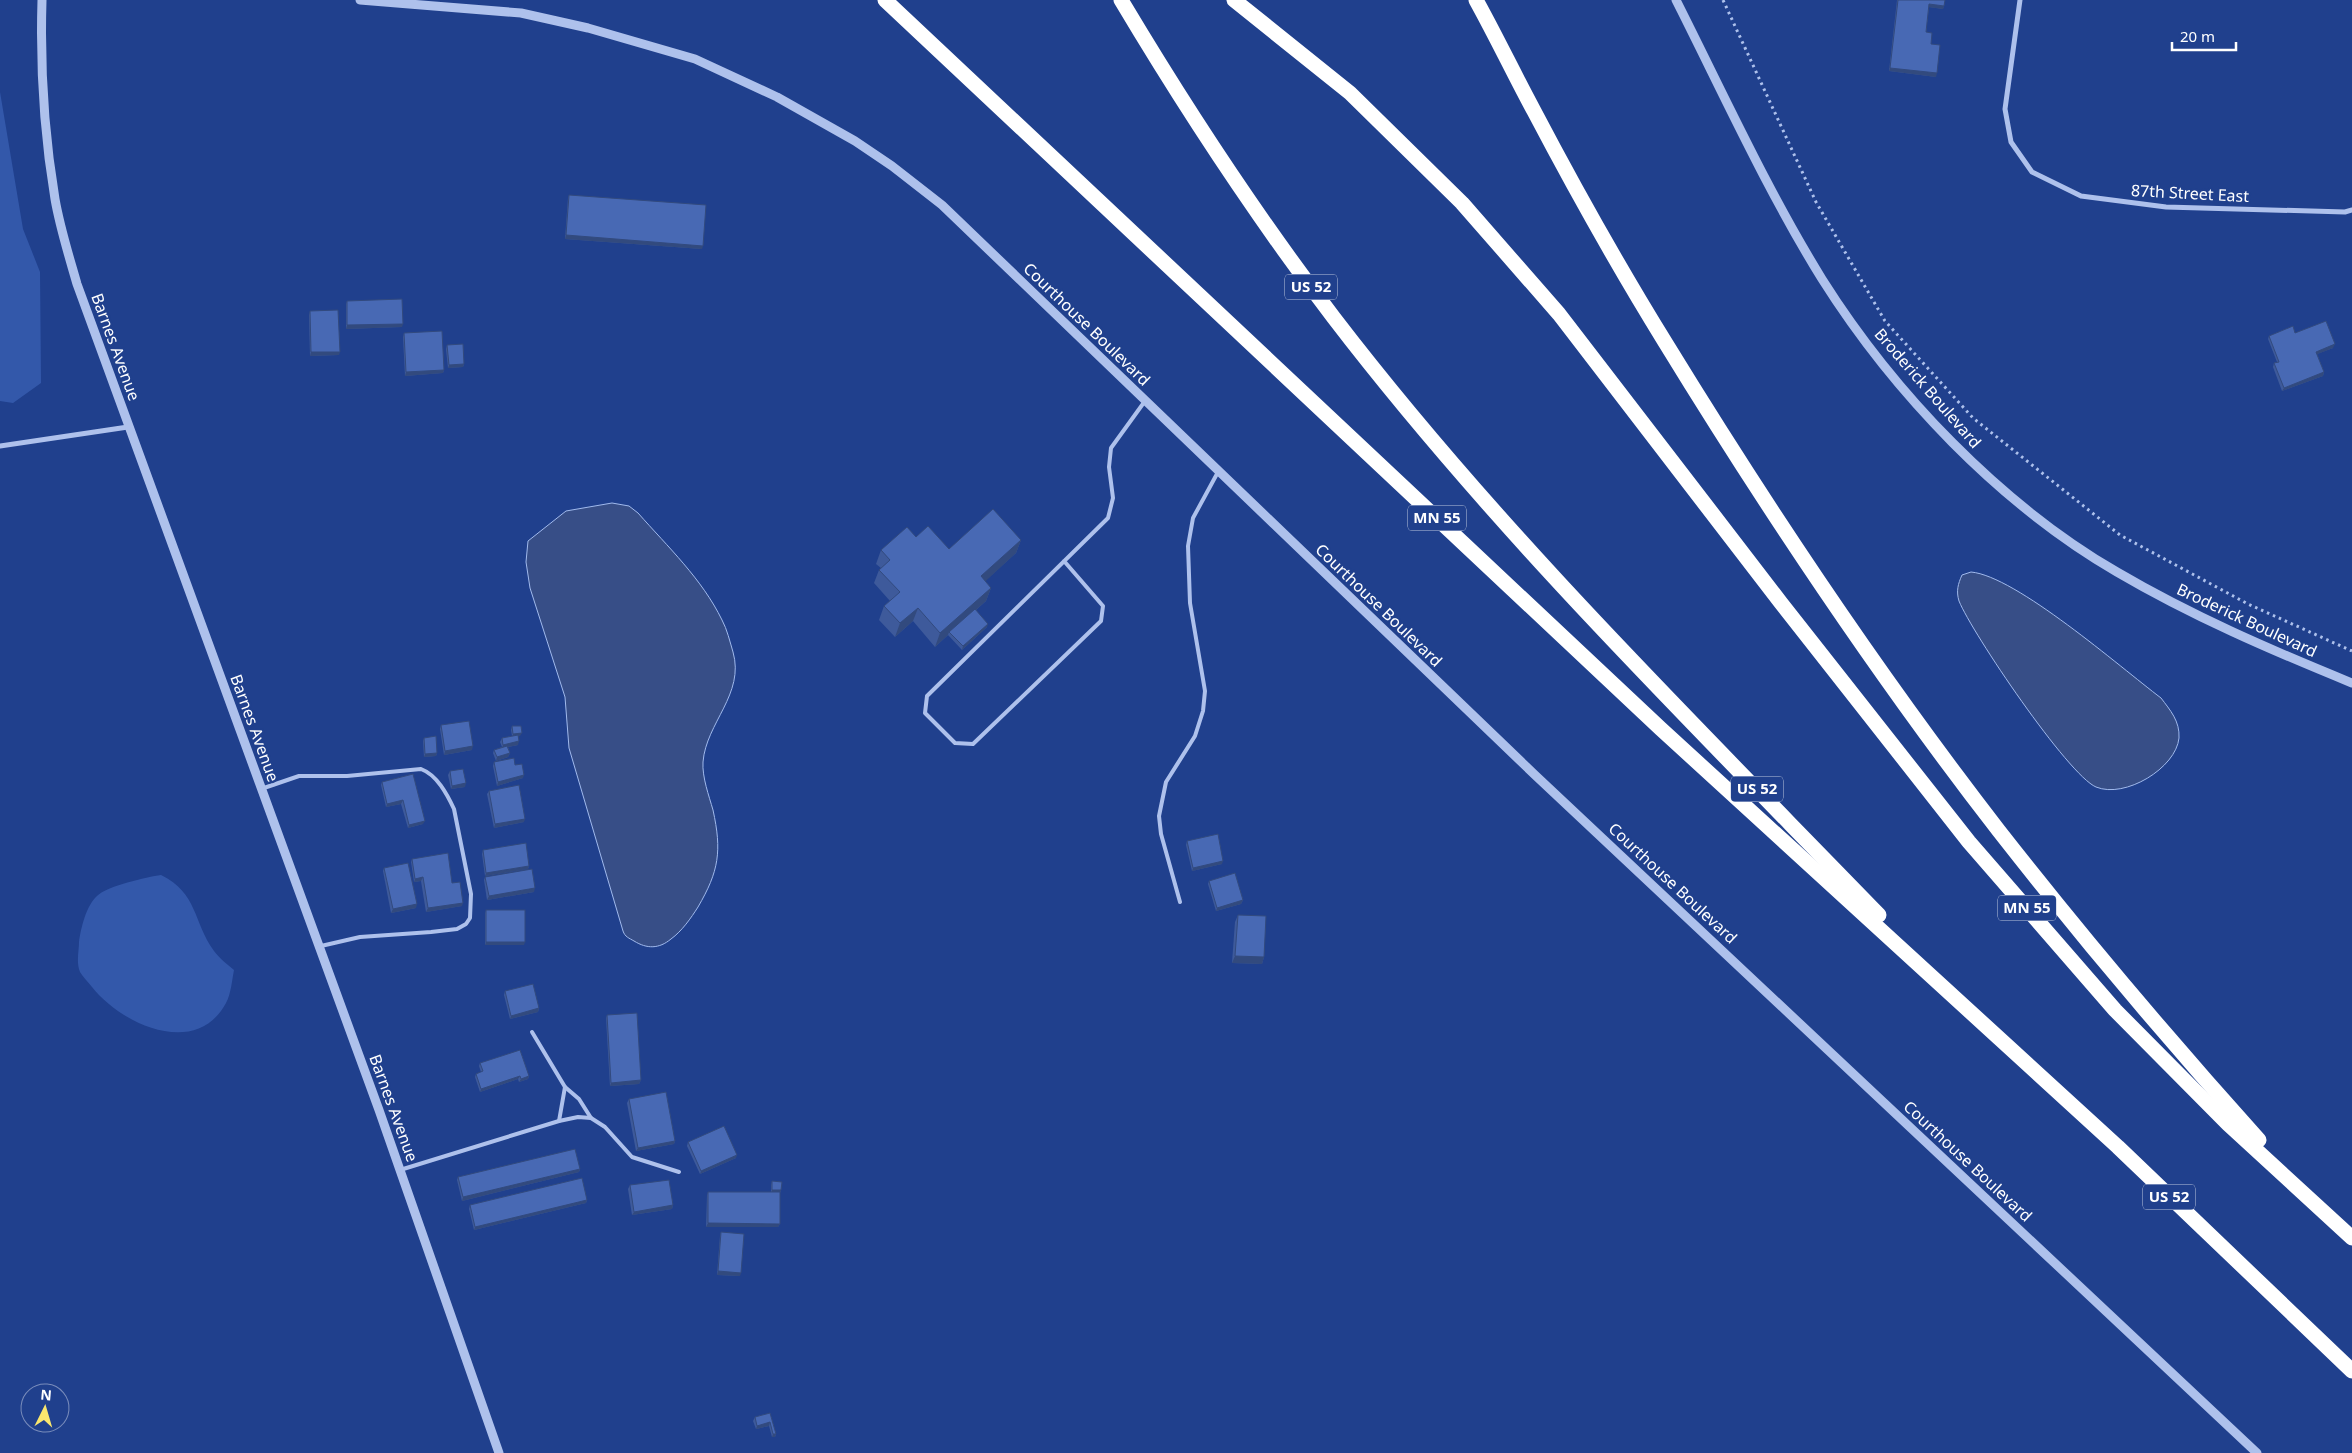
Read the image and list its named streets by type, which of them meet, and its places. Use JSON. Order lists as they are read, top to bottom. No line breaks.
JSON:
{"streets":{"highway":["US 52","MN 55"],"street":["87th Street East","Courthouse Boulevard","Barnes Avenue","Broderick Boulevard"]},"crossings":[["US 52","MN 55"]],"scale_bar":"20 m","north":"top"}
